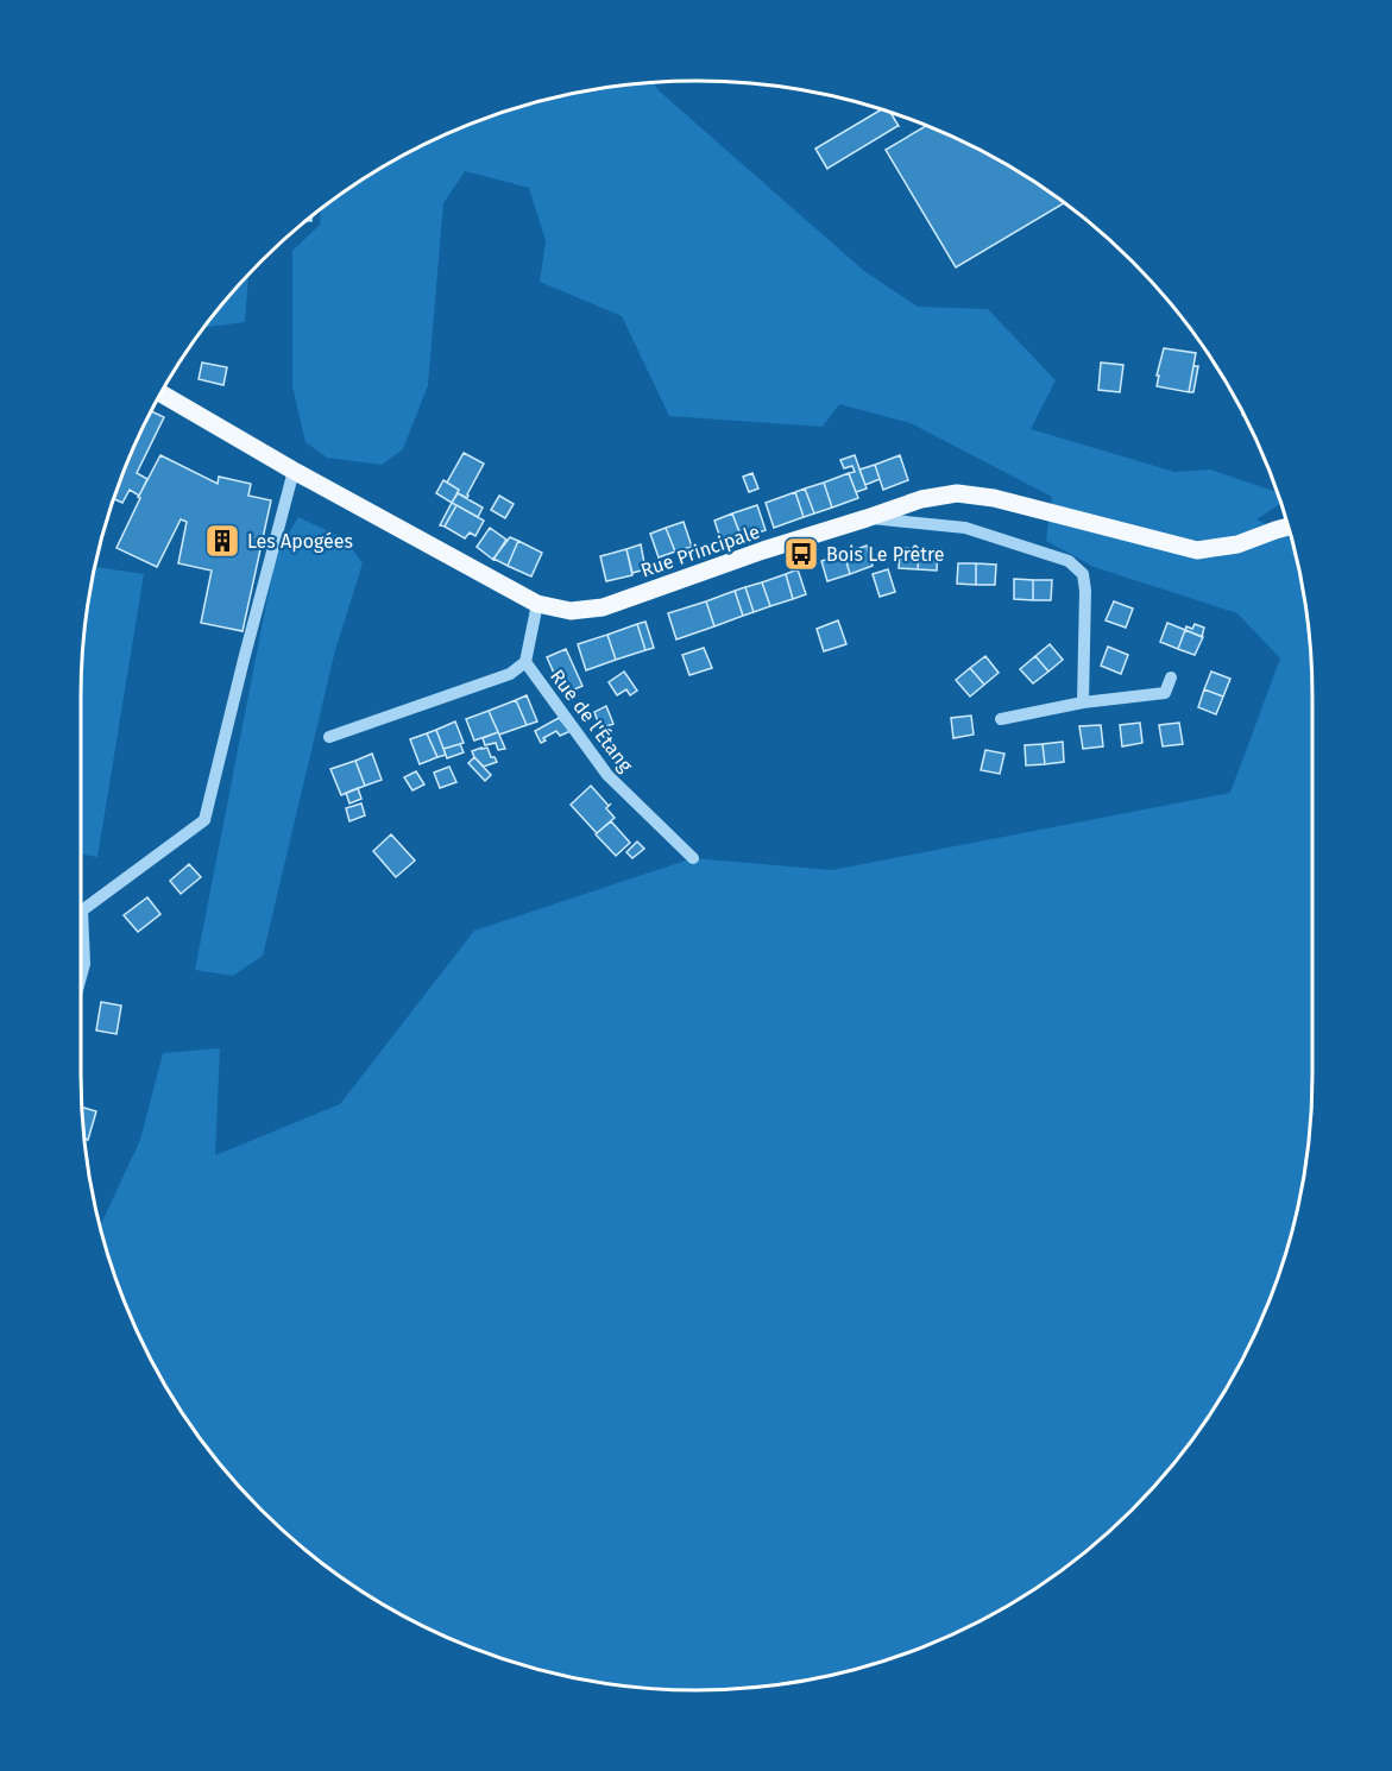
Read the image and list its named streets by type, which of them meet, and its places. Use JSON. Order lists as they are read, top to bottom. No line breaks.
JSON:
{"streets":{"main road":["Rue Principale"],"street":["Rue de l'Étang"]},"crossings":[["Rue Principale","Rue de l'Étang"]],"places":{"building":["Les Apogées"],"bus stop":["Bois Le Prêtre"]}}
